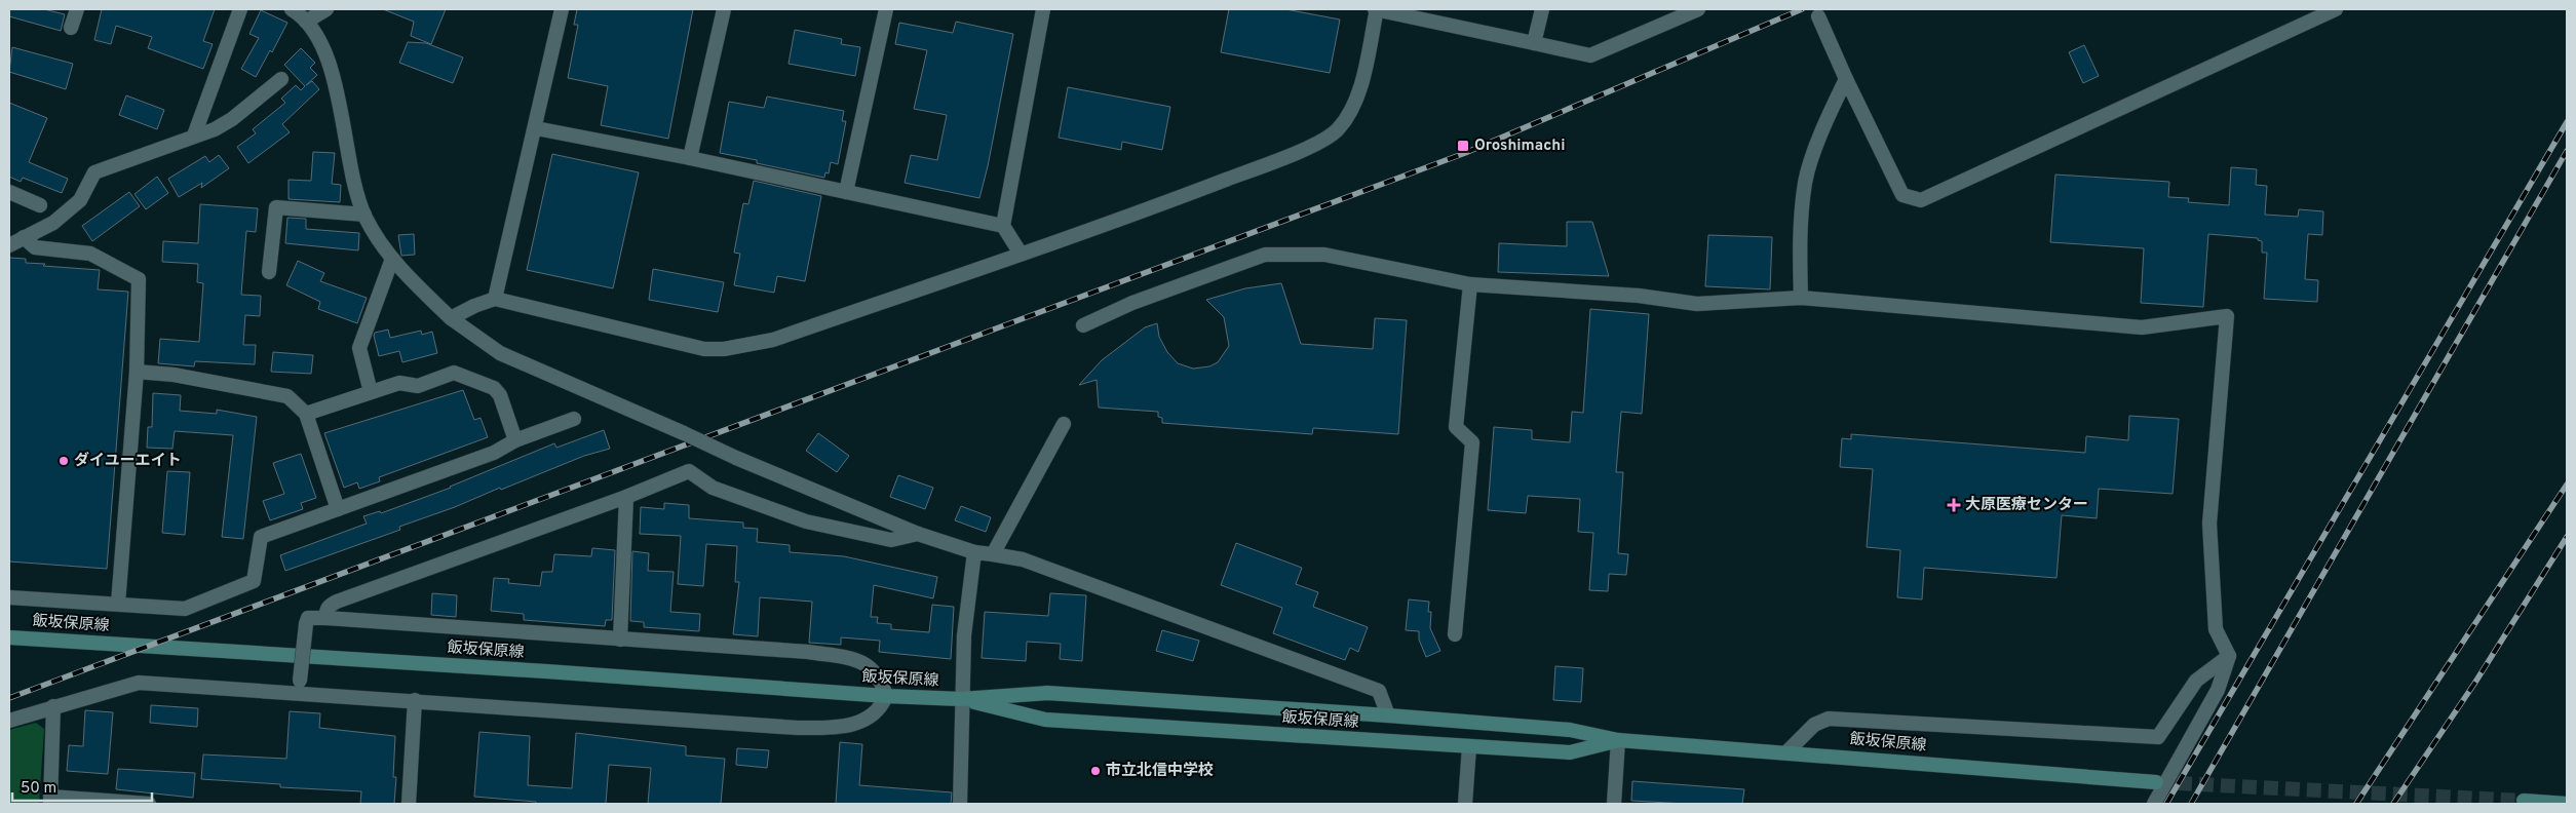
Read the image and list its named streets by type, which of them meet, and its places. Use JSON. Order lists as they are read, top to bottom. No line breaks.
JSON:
{"streets":{"main road":["飯坂保原線"]},"places":{"transit":["Oroshimachi"],"other":["ダイユーエイト","市立北信中学校"],"health":["大原医療センター"]},"scale_bar":"50 m"}
